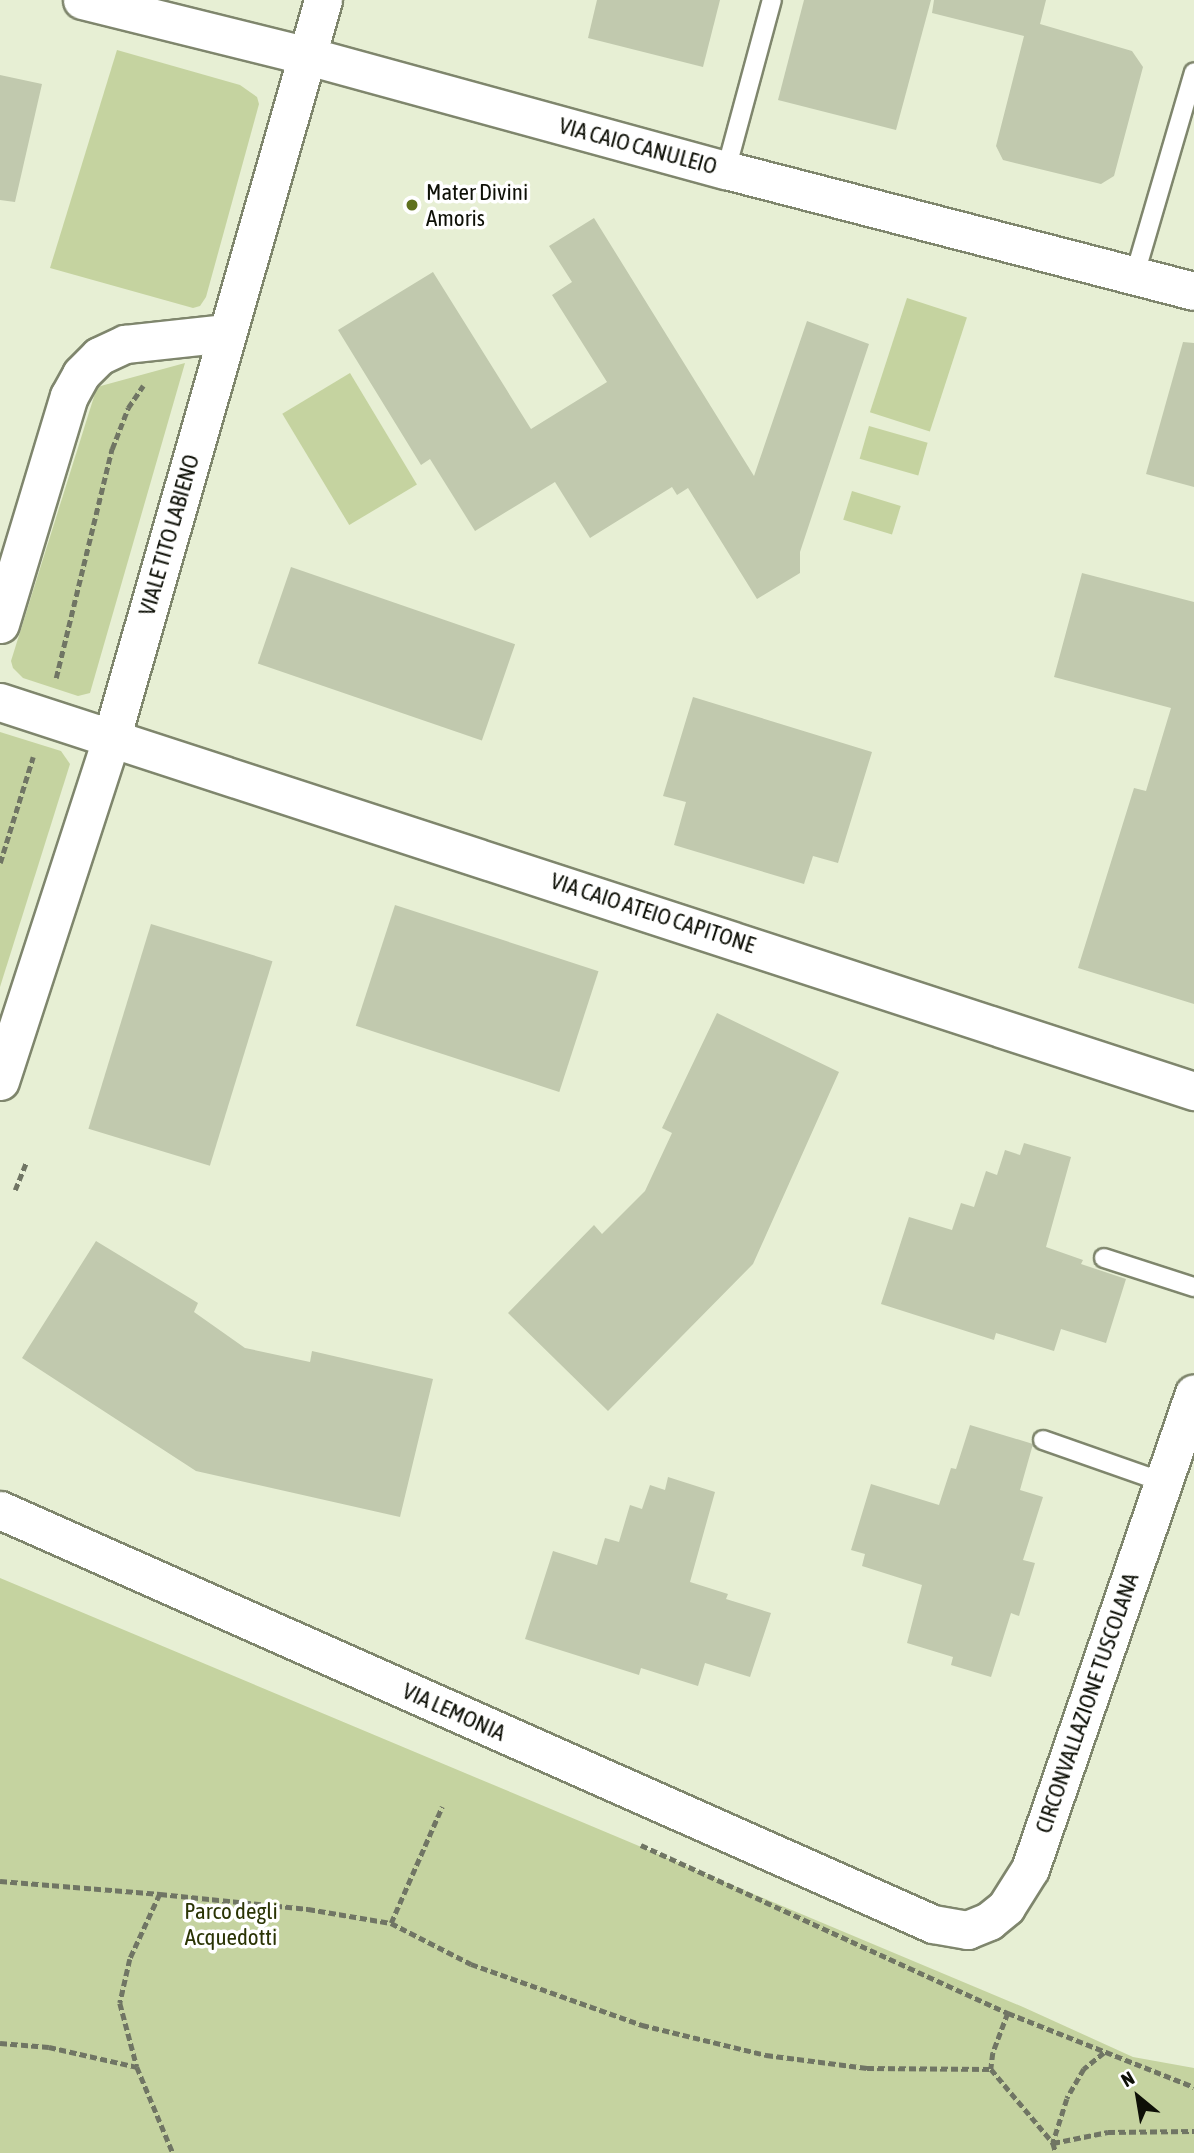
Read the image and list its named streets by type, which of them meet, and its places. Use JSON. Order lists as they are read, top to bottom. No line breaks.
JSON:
{"streets":{"street":["VIA CAIO CANULEIO","VIALE TITO LABIENO","VIA CAIO ATEIO CAPITONE","CIRCONVALLAZIONE TUSCOLANA","VIA LEMONIA"]},"crossings":[["VIA CAIO CANULEIO","VIALE TITO LABIENO"],["VIALE TITO LABIENO","VIA CAIO ATEIO CAPITONE"],["CIRCONVALLAZIONE TUSCOLANA","VIA LEMONIA"]],"parks":["Parco degli Acquedotti"],"places":["Mater Divini Amoris"],"north":"top left"}
